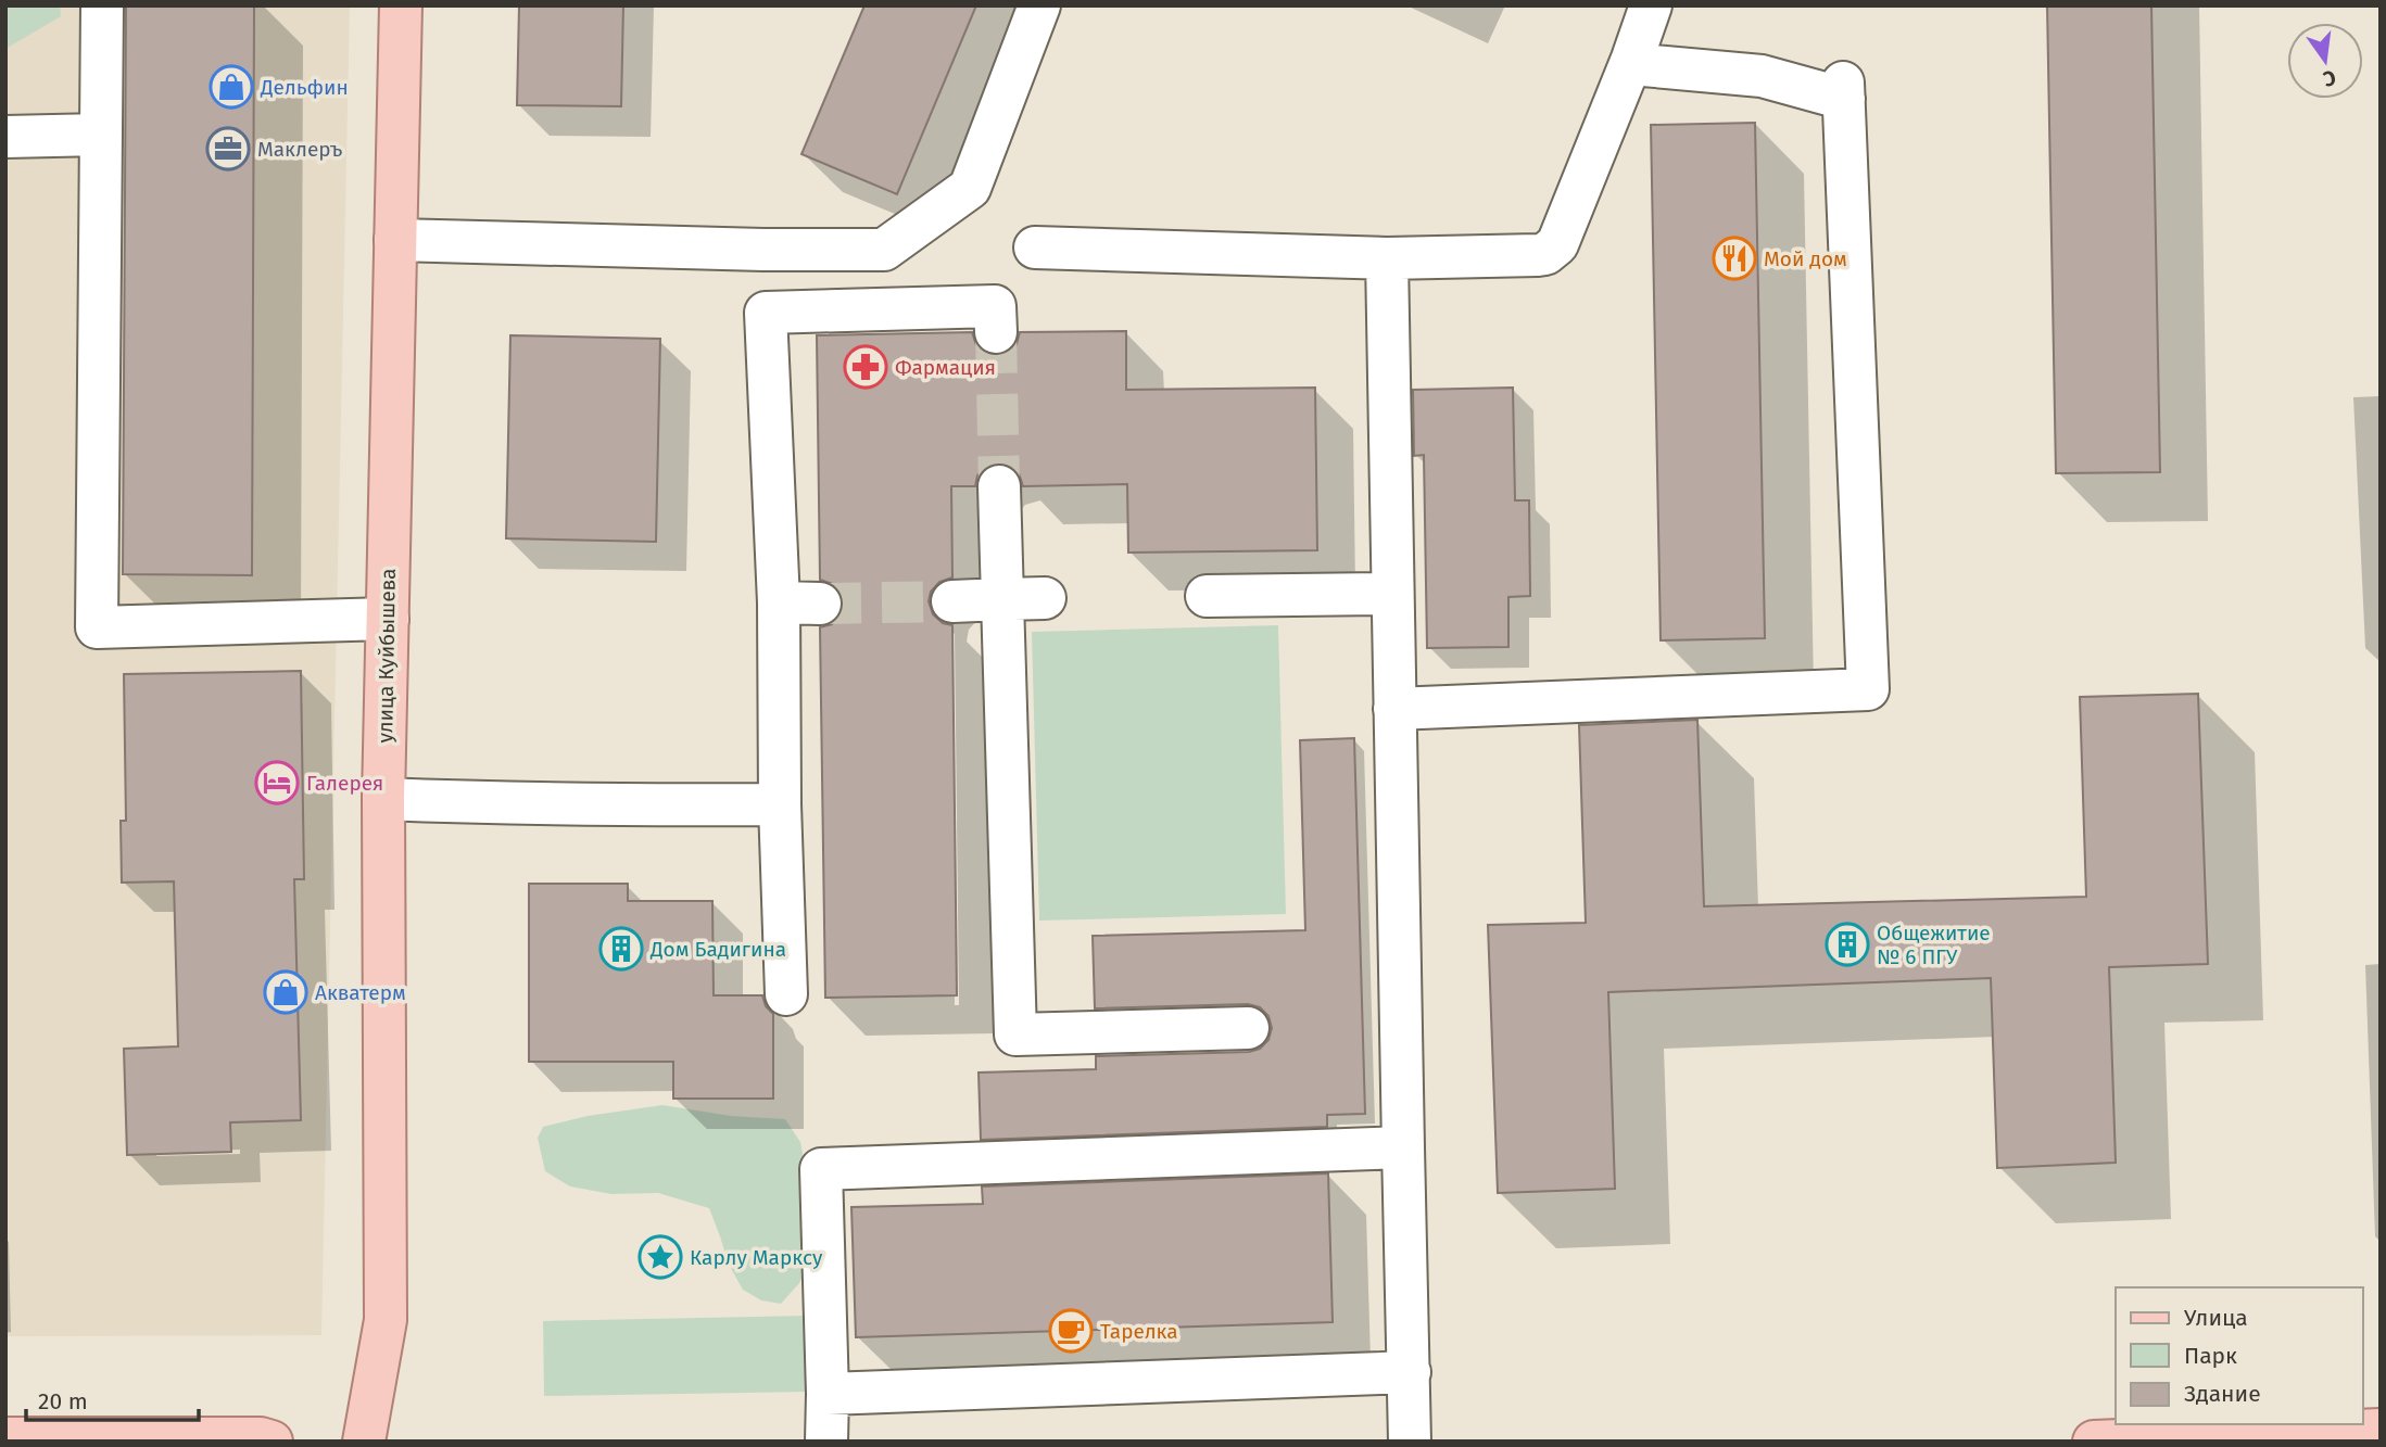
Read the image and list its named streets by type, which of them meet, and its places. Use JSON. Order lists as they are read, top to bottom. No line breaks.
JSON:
{"streets":{"main road":["улица Куйбышева"]},"places":{"shop":["Дельфин","Акватерм"],"office":["Маклеръ"],"restaurant":["Мой дом"],"pharmacy":["Фармация"],"hotel":["Галерея"],"building":["Общежитие № 6 ПГУ","Дом Бадигина"],"place":["Карлу Марксу"],"cafe":["Тарелка"]},"legend":["Улица","Парк","Здание"],"scale_bar":"20 m","north":"bottom"}
